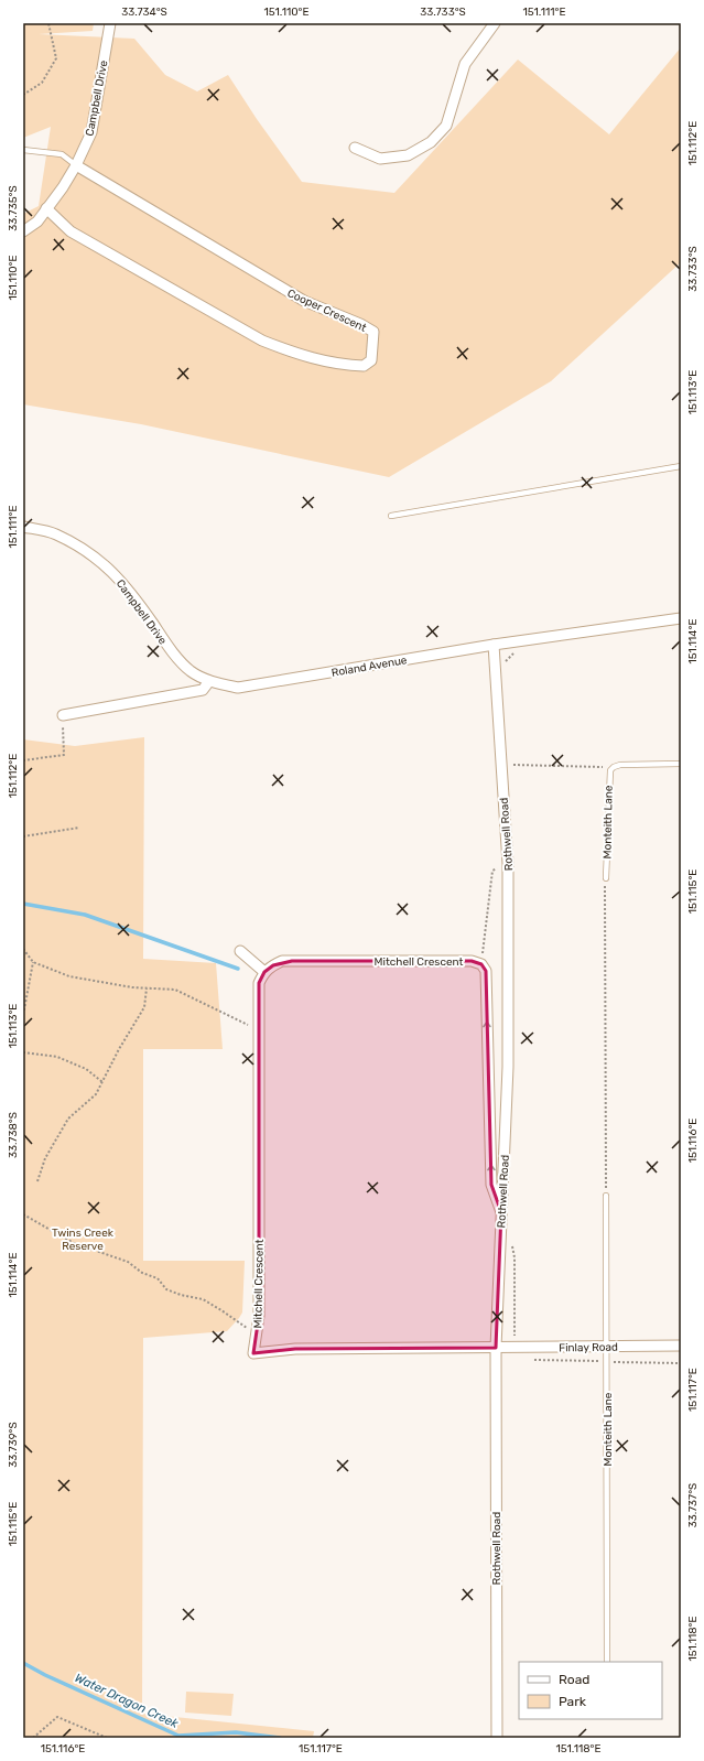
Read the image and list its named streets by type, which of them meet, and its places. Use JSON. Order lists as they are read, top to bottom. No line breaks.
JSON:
{"streets":{"street":["Campbell Drive","Cooper Crescent","Roland Avenue","Rothwell Road","Mitchell Crescent","Finlay Road"],"lane":["Monteith Lane"]},"crossings":[["Campbell Drive","Cooper Crescent"],["Campbell Drive","Roland Avenue"],["Roland Avenue","Rothwell Road"],["Monteith Lane","Finlay Road"],["Rothwell Road","Mitchell Crescent"],["Rothwell Road","Finlay Road"],["Mitchell Crescent","Finlay Road"]],"water":["Water Dragon Creek"],"parks":["Twins Creek Reserve"],"legend":["Road","Park"],"coordinates":["33.734°S","151.110°E","33.733°S","151.111°E","151.112°E","33.735°S","151.113°E","151.114°E","151.115°E","33.738°S","151.116°E","151.117°E","33.739°S","33.737°S","151.118°E"]}
